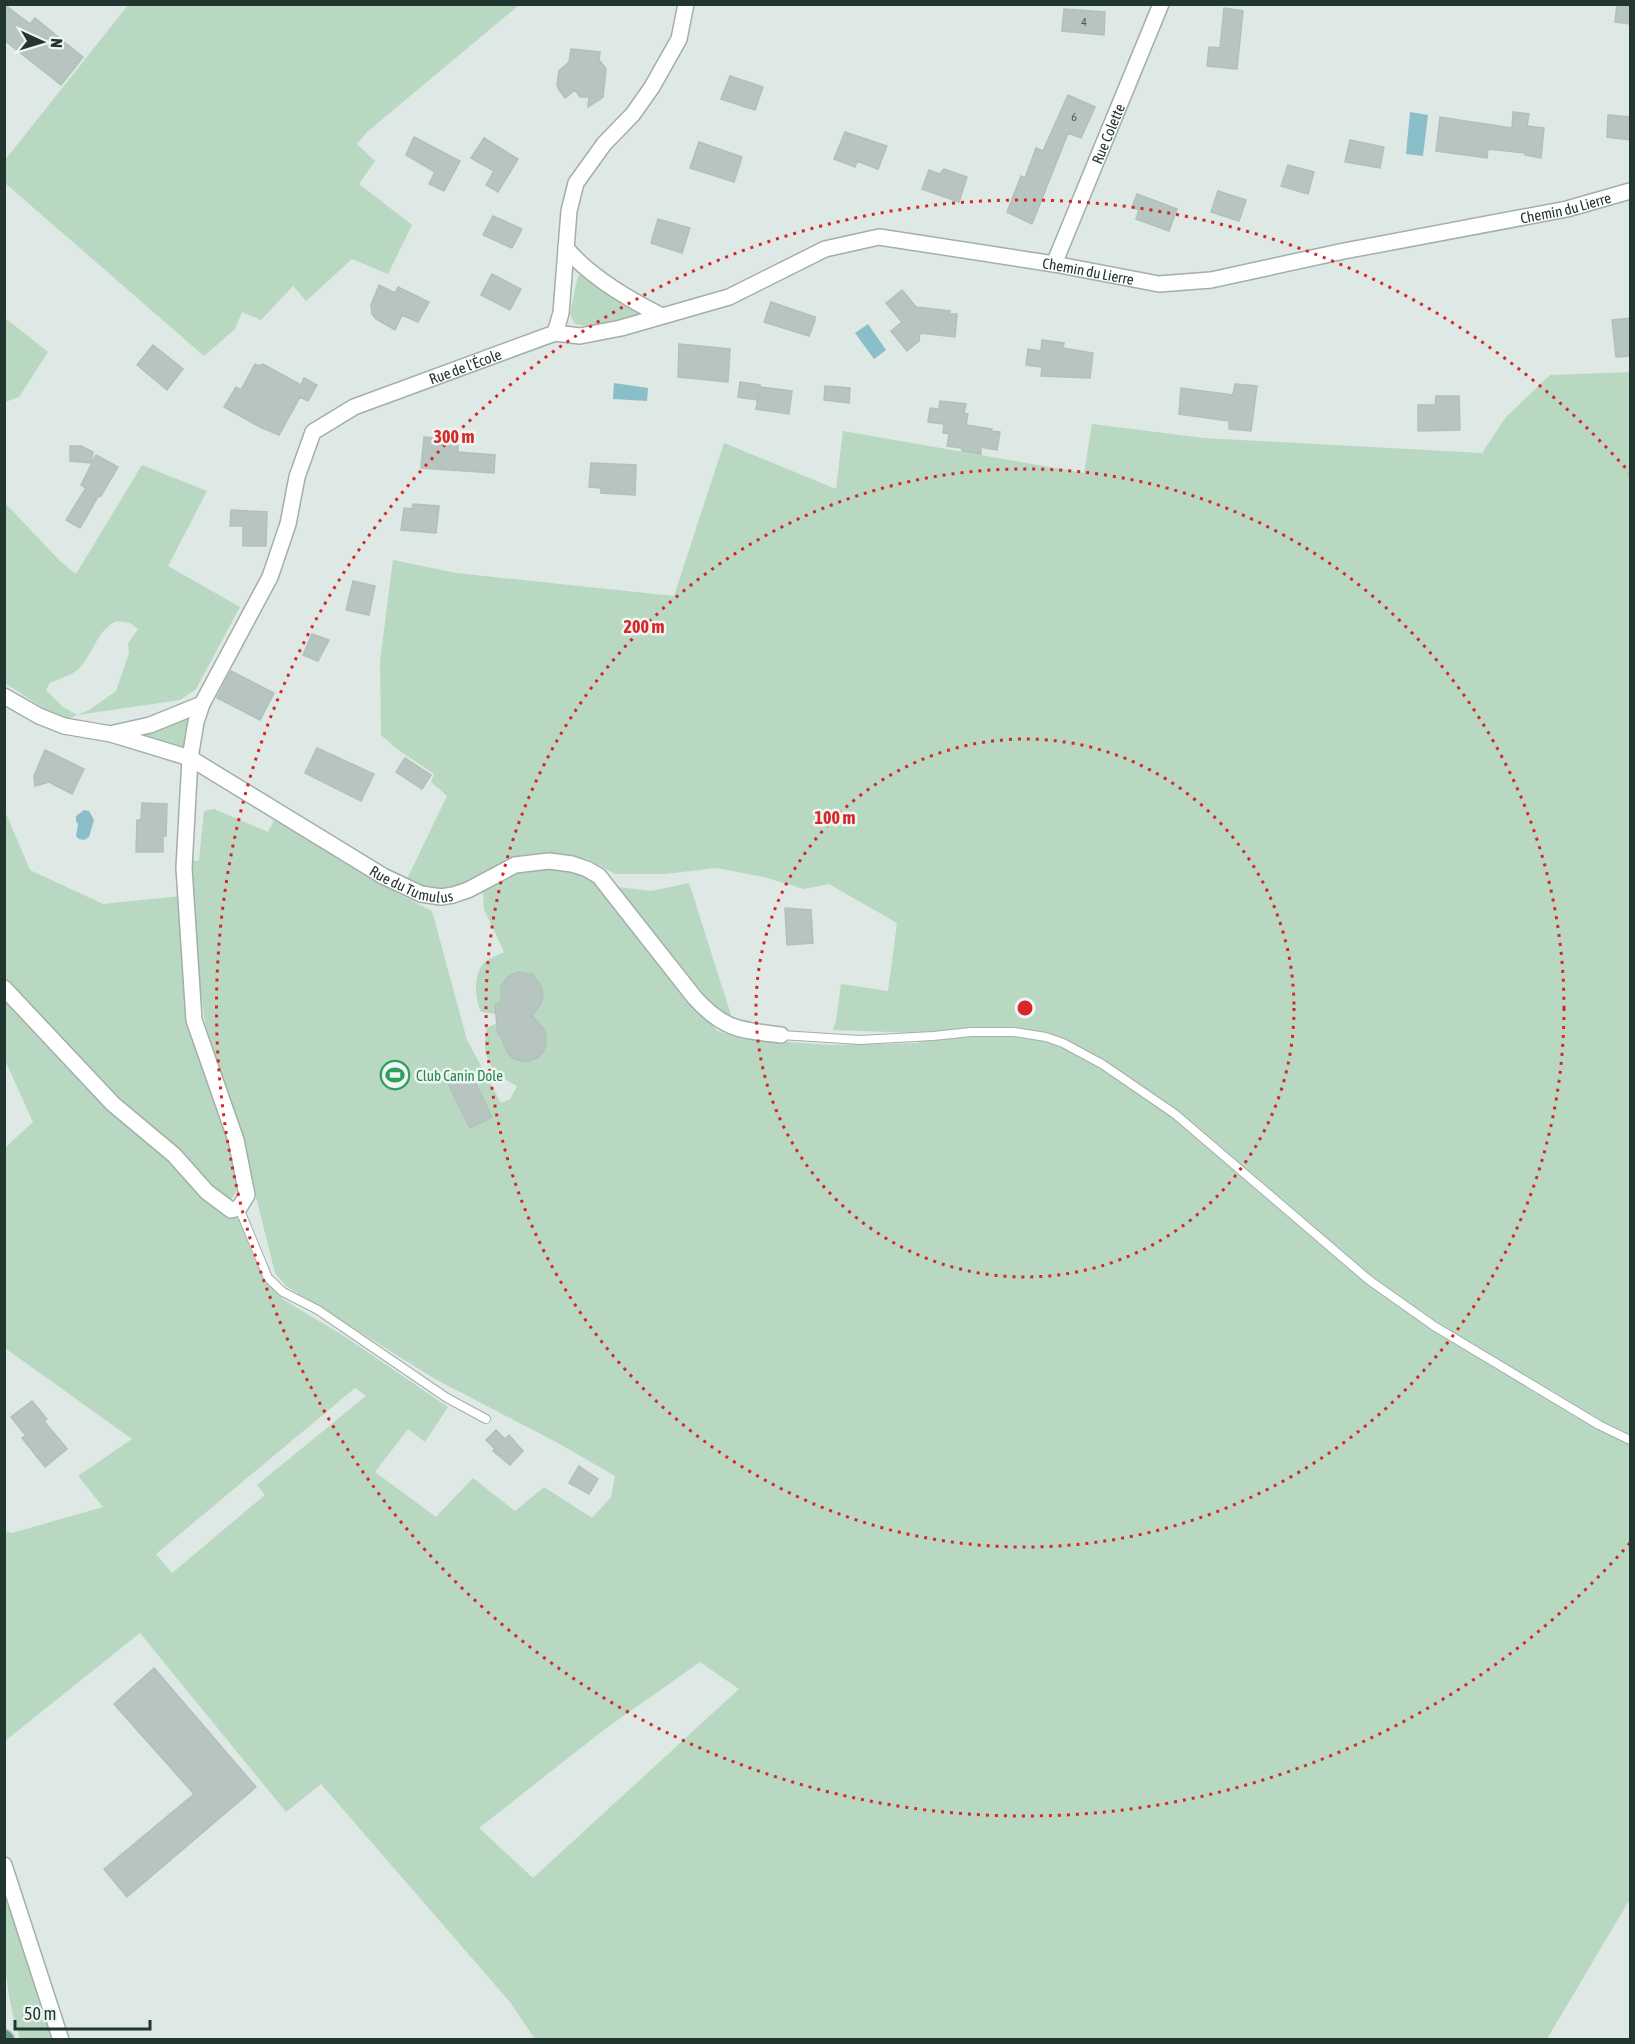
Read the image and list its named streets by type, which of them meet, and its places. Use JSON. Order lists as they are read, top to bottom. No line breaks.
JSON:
{"streets":{"street":["Rue Colette","Chemin du Lierre","Rue de l'École","Rue du Tumulus"]},"crossings":[["Rue Colette","Chemin du Lierre"],["Chemin du Lierre","Rue de l'École"],["Rue de l'École","Rue du Tumulus"]],"places":{"sports":["Club Canin Dole"]},"house_numbers":["4","6"],"scale_bar":"50 m","north":"right","rings":["300 m","200 m","100 m"]}
